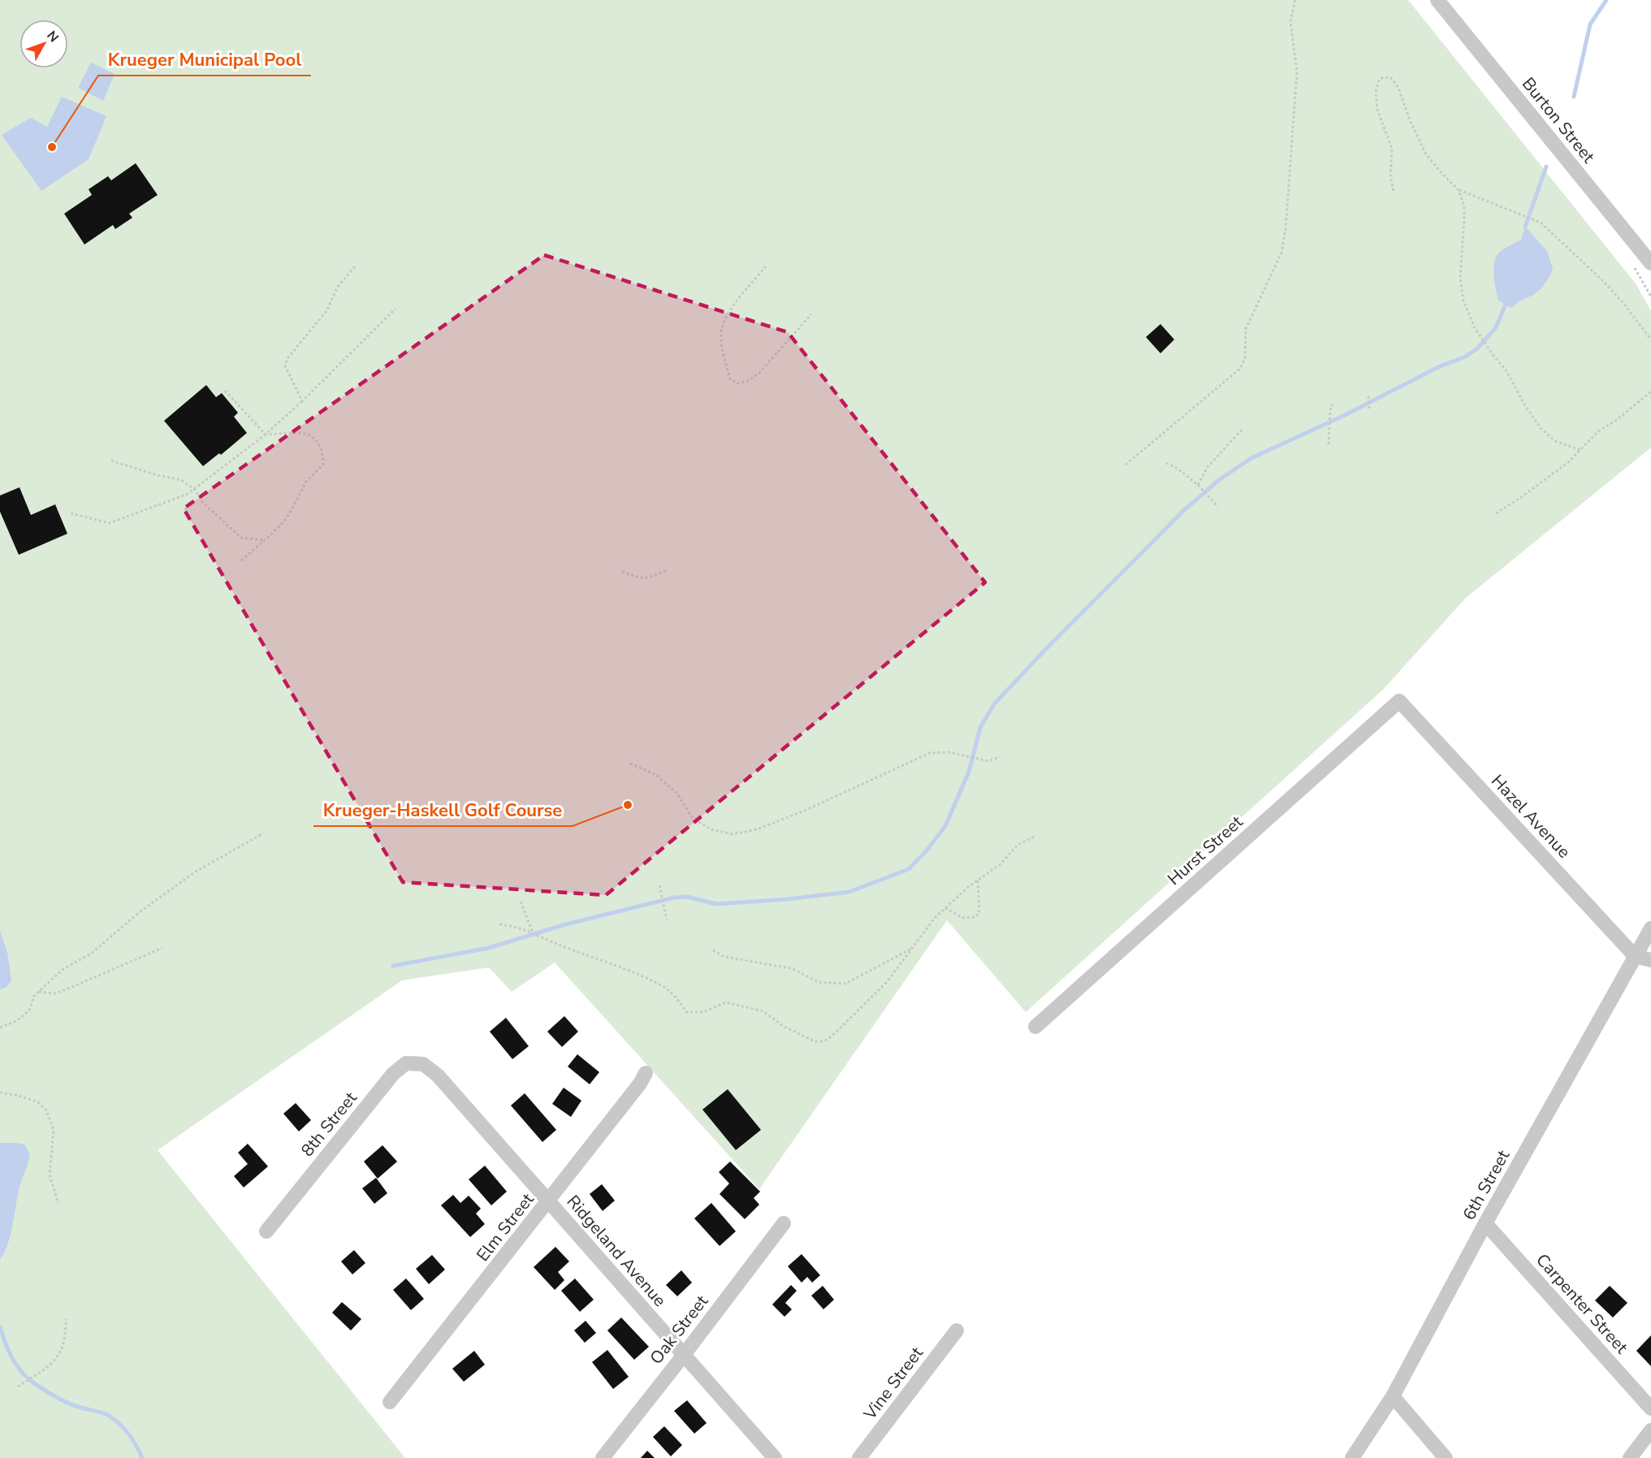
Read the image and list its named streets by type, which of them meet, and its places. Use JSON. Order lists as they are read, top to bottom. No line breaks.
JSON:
{"streets":{"street":["Burton Street","Hazel Avenue","Hurst Street","8th Street","6th Street","Elm Street","Ridgeland Avenue","Carpenter Street","Oak Street","Vine Street"]},"crossings":[["Hazel Avenue","Hurst Street"],["Hazel Avenue","6th Street"],["8th Street","Ridgeland Avenue"],["6th Street","Carpenter Street"],["Elm Street","Ridgeland Avenue"],["Ridgeland Avenue","Oak Street"]],"places":["Krueger Municipal Pool","Krueger-Haskell Golf Course"],"north":"top right"}
